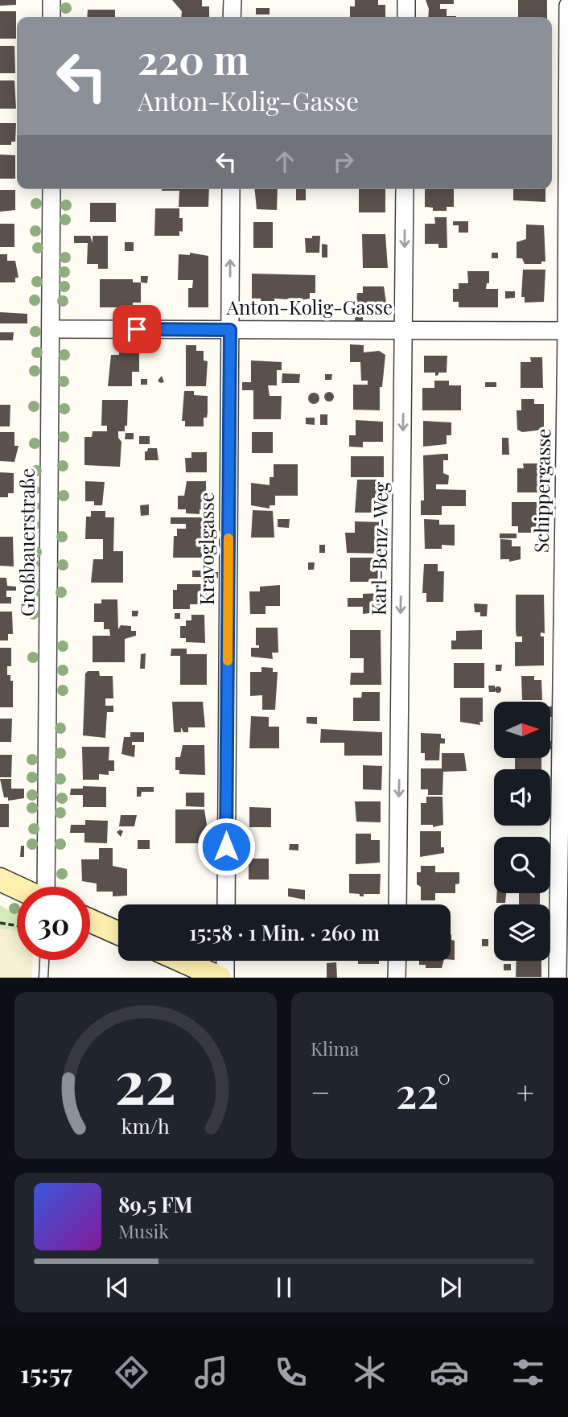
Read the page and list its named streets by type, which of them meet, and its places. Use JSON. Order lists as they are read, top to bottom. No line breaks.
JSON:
{"streets":{"street":["Anton-Kolig-Gasse","Schippergasse","Großbauerstraße","Kravoglgasse","Karl-Benz-Weg"]},"crossings":[["Anton-Kolig-Gasse","Schippergasse"],["Anton-Kolig-Gasse","Großbauerstraße"],["Anton-Kolig-Gasse","Kravoglgasse"],["Anton-Kolig-Gasse","Karl-Benz-Weg"]],"one_way":["Karl-Benz-Weg"],"north":"right","page":{"turn":["220 m","Anton-Kolig-Gasse"],"limit":"30","trip":"15:58 · 1 Min. · 260 m","tile":"Klima","heat":["−","22°","+"],"song":["89.5 FM","Musik"],"tabs":"15:57","gauge":["22","km/h"]}}
